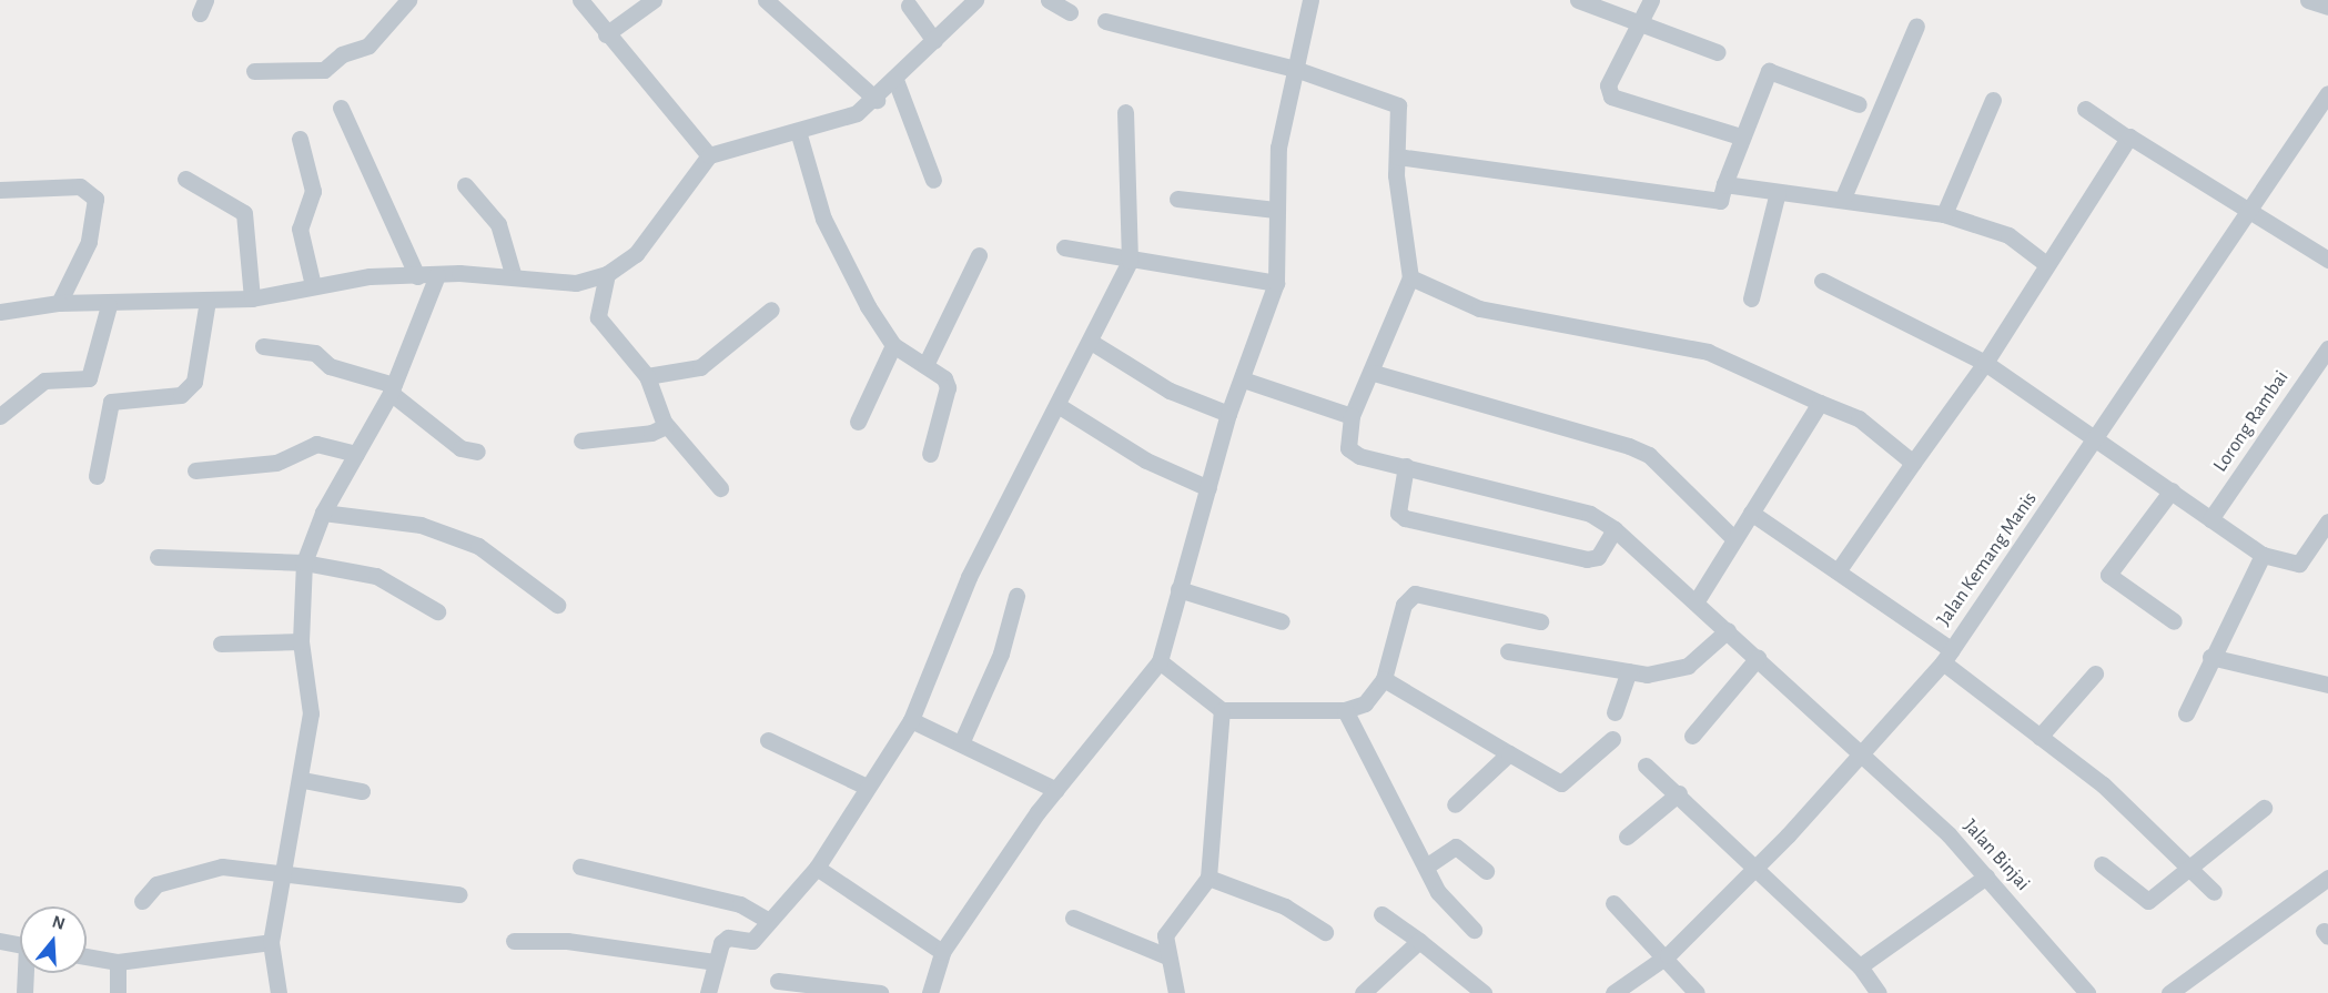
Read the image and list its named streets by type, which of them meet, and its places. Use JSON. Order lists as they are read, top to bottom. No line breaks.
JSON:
{"streets":{"street":["Lorong Rambai","Jalan Kemang Manis","Jalan Binjai"]},"crossings":[["Jalan Kemang Manis","Jalan Binjai"]],"north":"top"}
